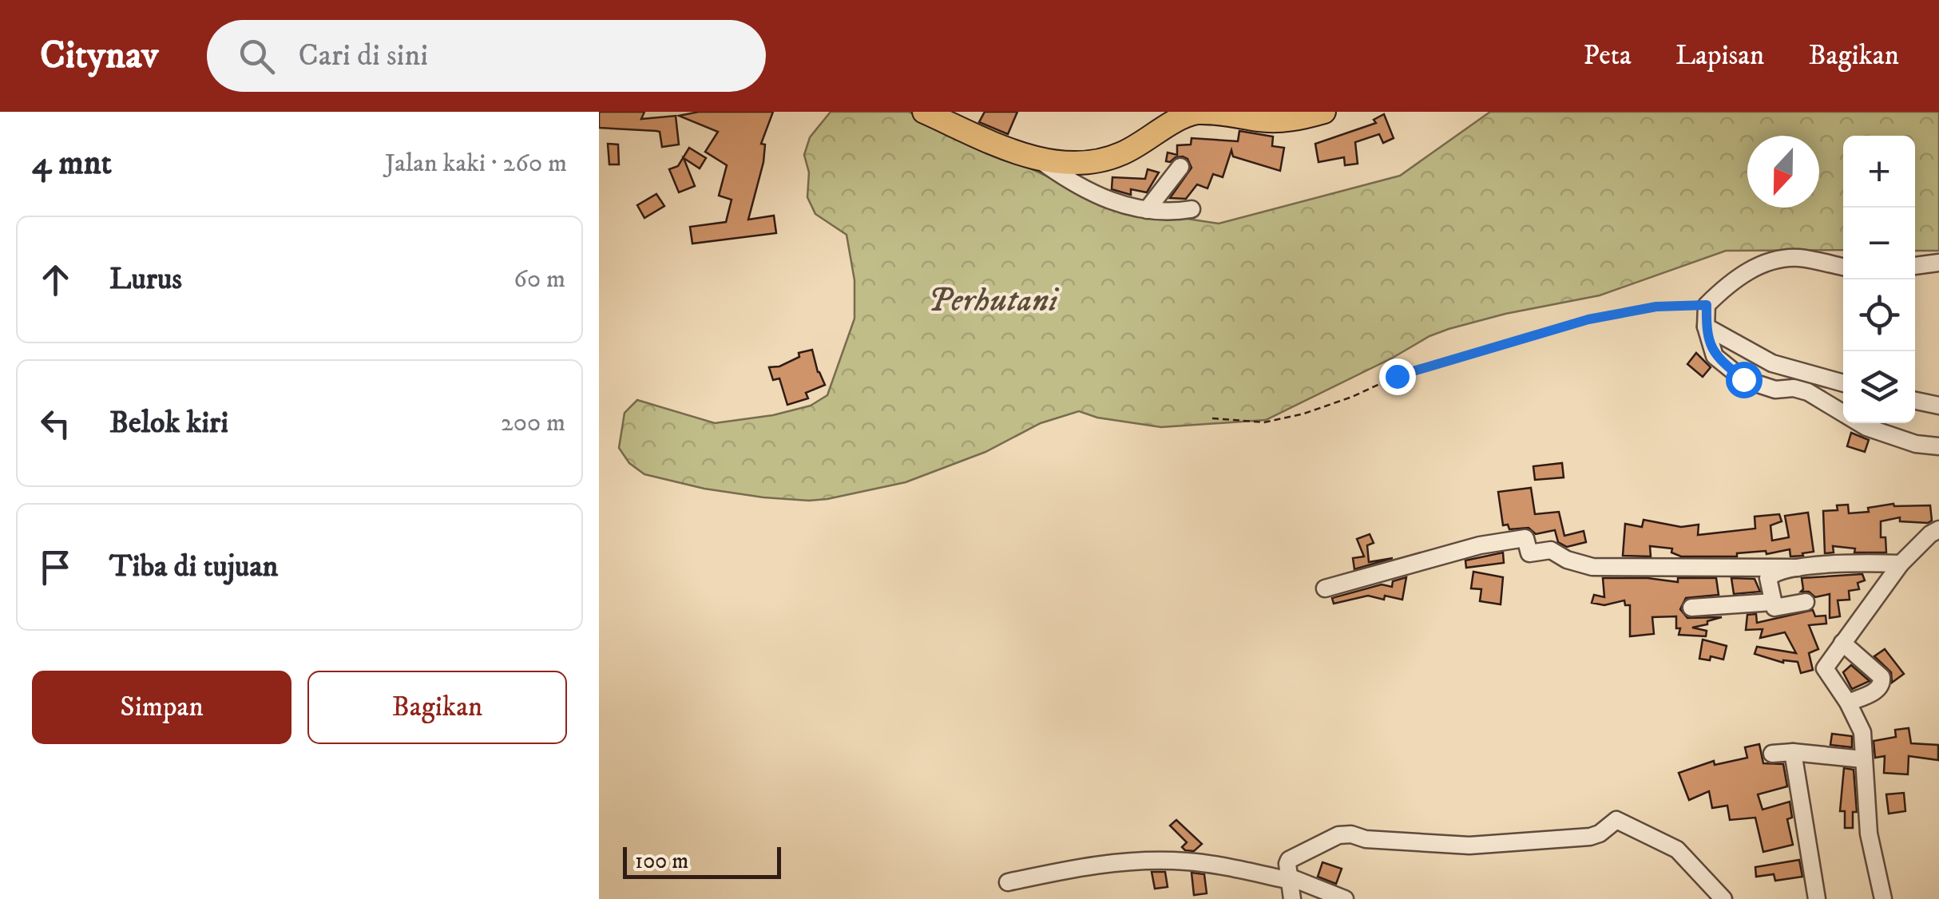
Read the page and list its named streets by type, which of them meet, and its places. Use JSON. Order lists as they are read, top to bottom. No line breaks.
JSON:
{"parks":["Perhutani"],"scale_bar":"100 m","north":"bottom","page":{"header":"Citynav","search":"Cari di sini","nav":["Peta","Lapisan","Bagikan"],"heading":["4 mnt","Jalan kaki · 260 m"],"map_buttons":["+","−"],"list":[["Lurus","60 m"],["Belok kiri","200 m"],"Tiba di tujuan"],"buttons":["Simpan","Bagikan"],"scale":"100 m"}}
